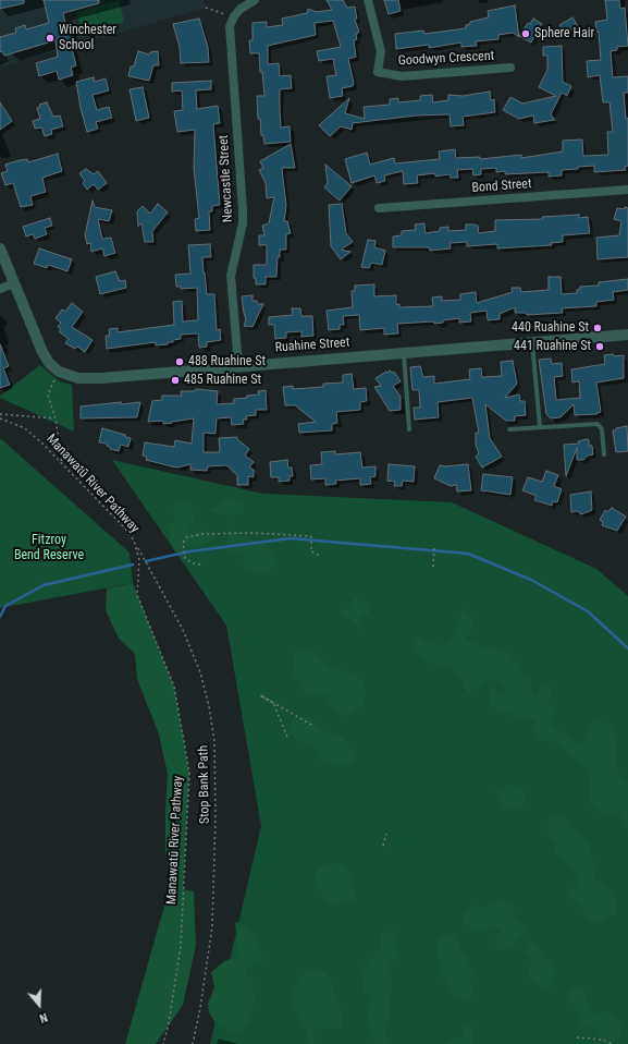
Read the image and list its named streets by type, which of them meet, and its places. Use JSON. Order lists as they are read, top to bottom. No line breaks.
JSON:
{"streets":{"street":["Goodwyn Crescent","Newcastle Street","Bond Street","Ruahine Street"],"path":["Manawatū River Pathway","Stop Bank Path"]},"crossings":[["Newcastle Street","Ruahine Street"],["Manawatū River Pathway","Stop Bank Path"]],"parks":["Fitzroy Bend Reserve"],"places":["Sphere Hair","Winchester School","440 Ruahine St","441 Ruahine St","488 Ruahine St","485 Ruahine St"],"north":"bottom"}
